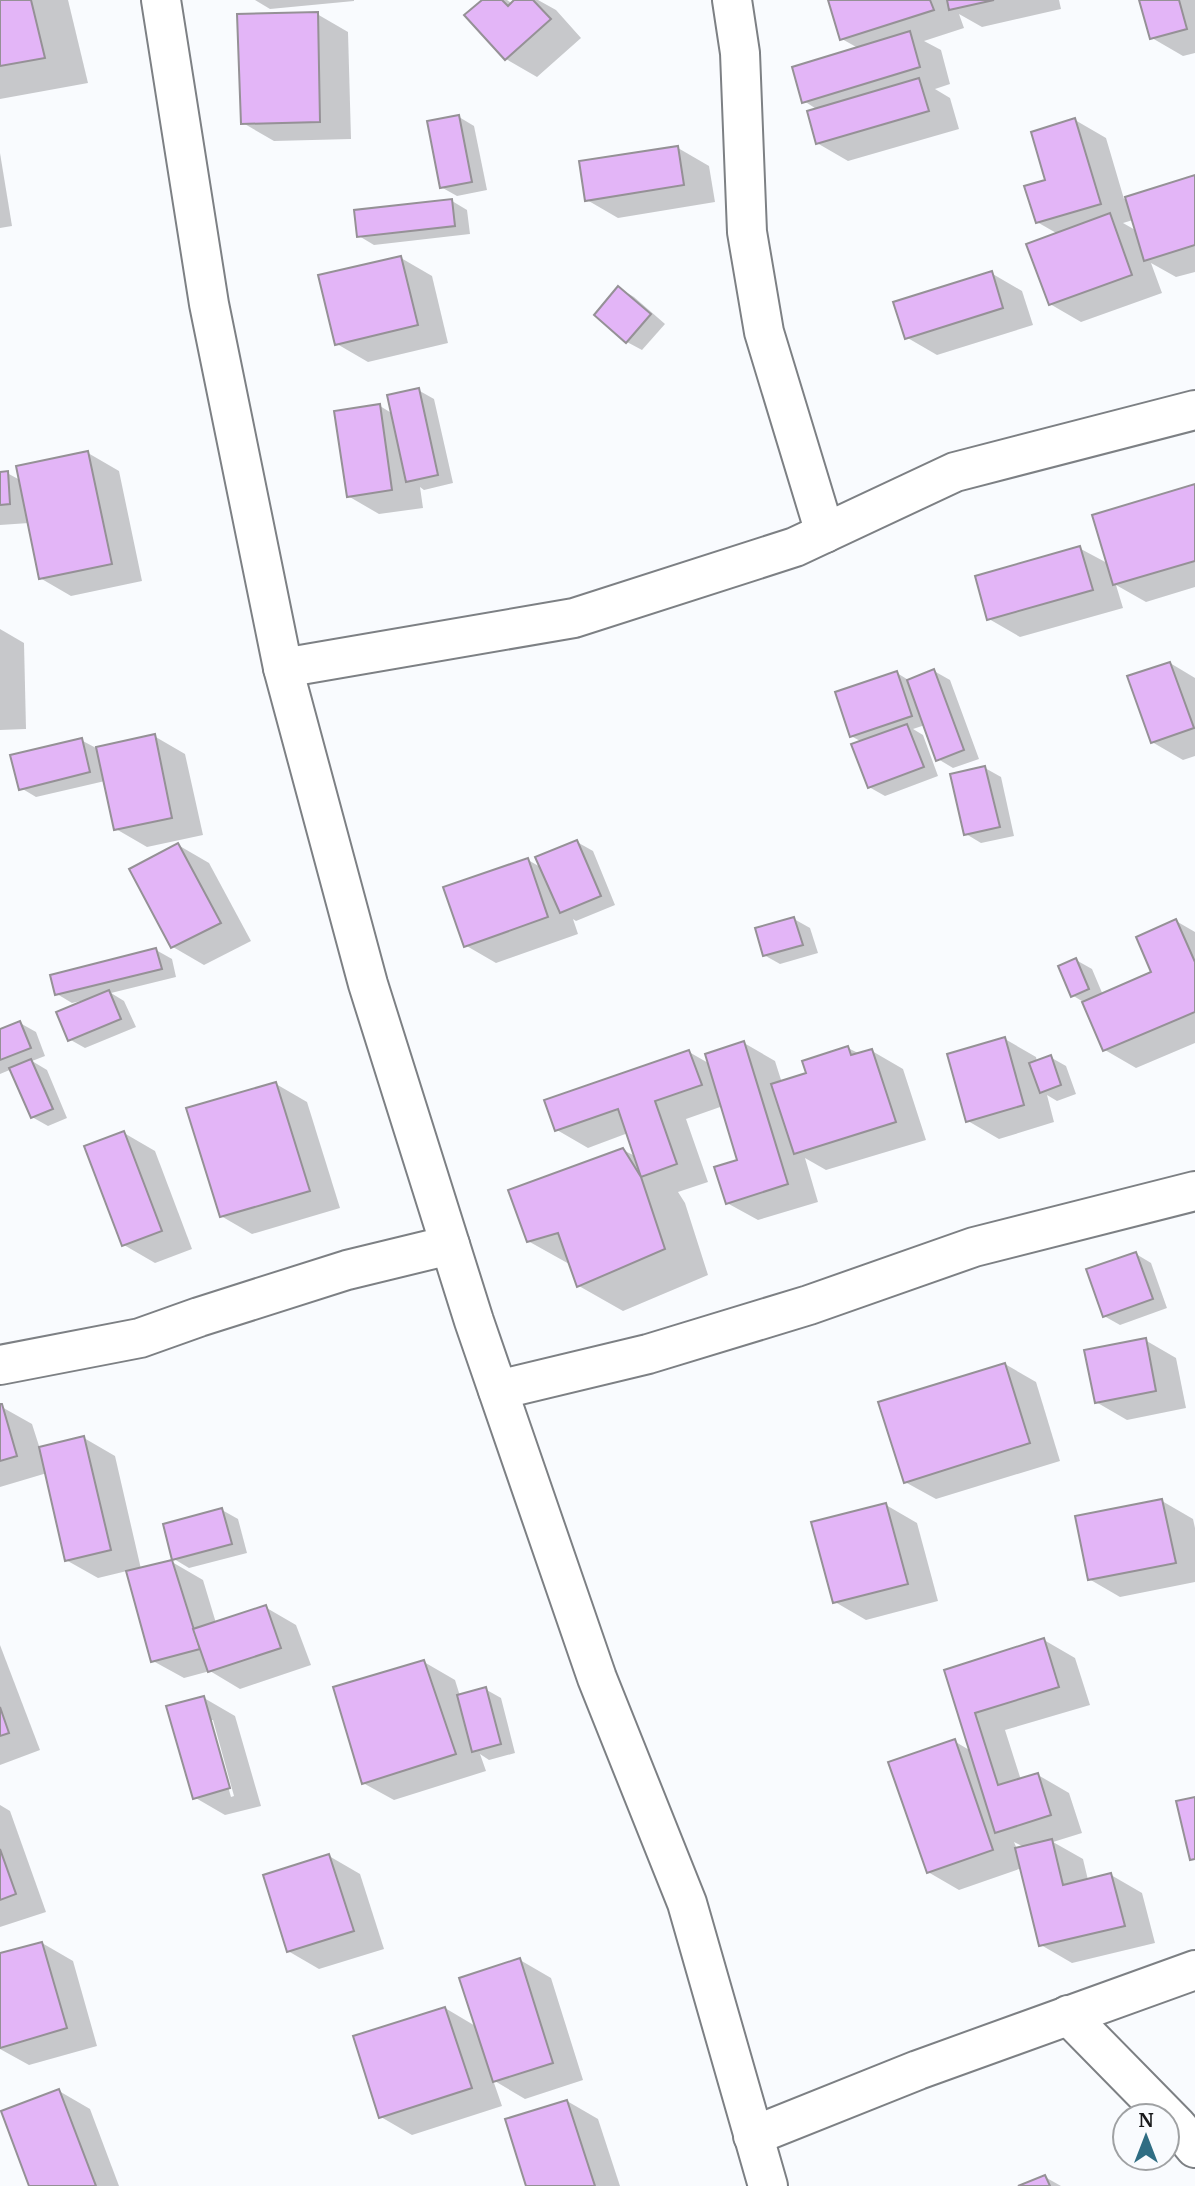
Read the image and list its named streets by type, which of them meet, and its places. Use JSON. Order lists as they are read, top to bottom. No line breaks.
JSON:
{"north":"top"}
